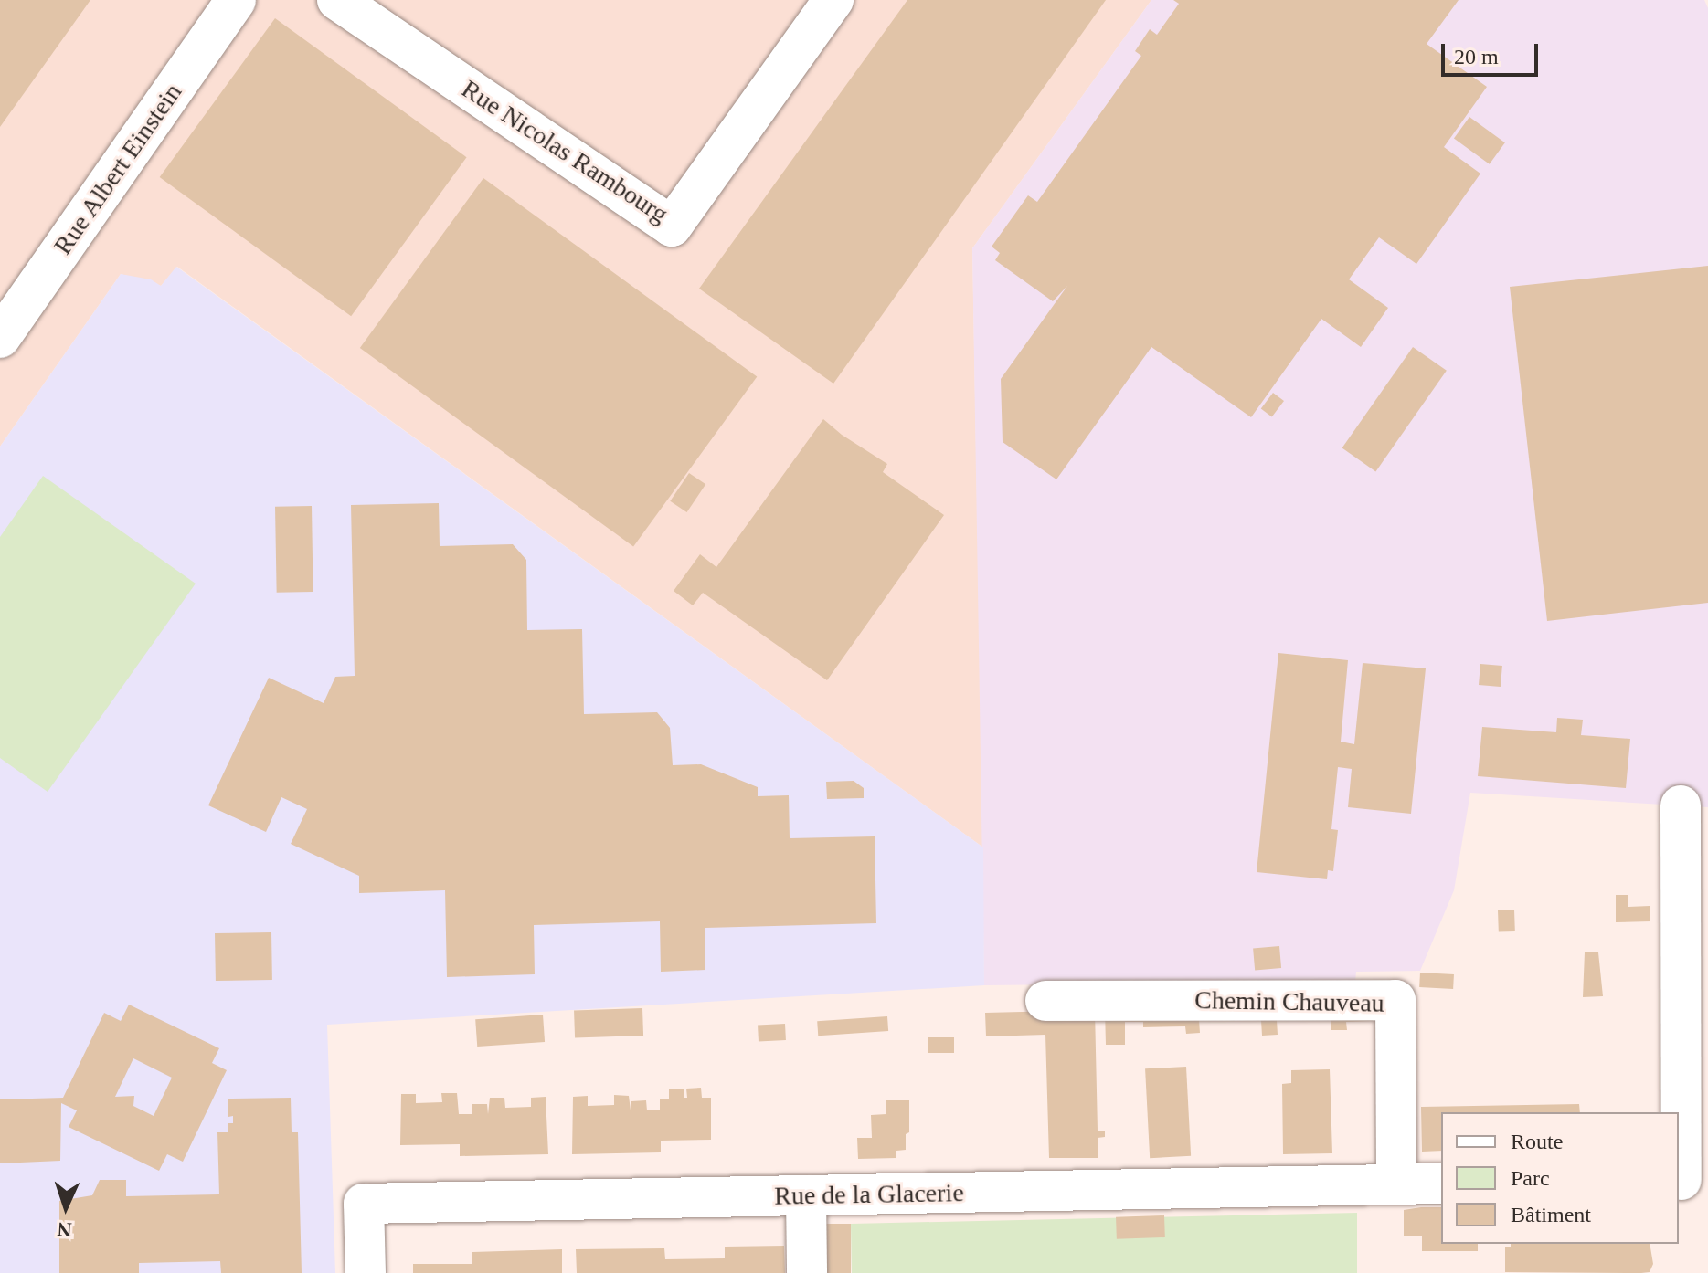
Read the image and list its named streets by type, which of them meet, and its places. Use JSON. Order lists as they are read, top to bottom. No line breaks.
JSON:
{"streets":{"street":["Rue Nicolas Rambourg","Rue Albert Einstein","Chemin Chauveau","Rue de la Glacerie"]},"crossings":[["Chemin Chauveau","Rue de la Glacerie"]],"legend":["Route","Parc","Bâtiment"],"scale_bar":"20 m","north":"bottom"}
